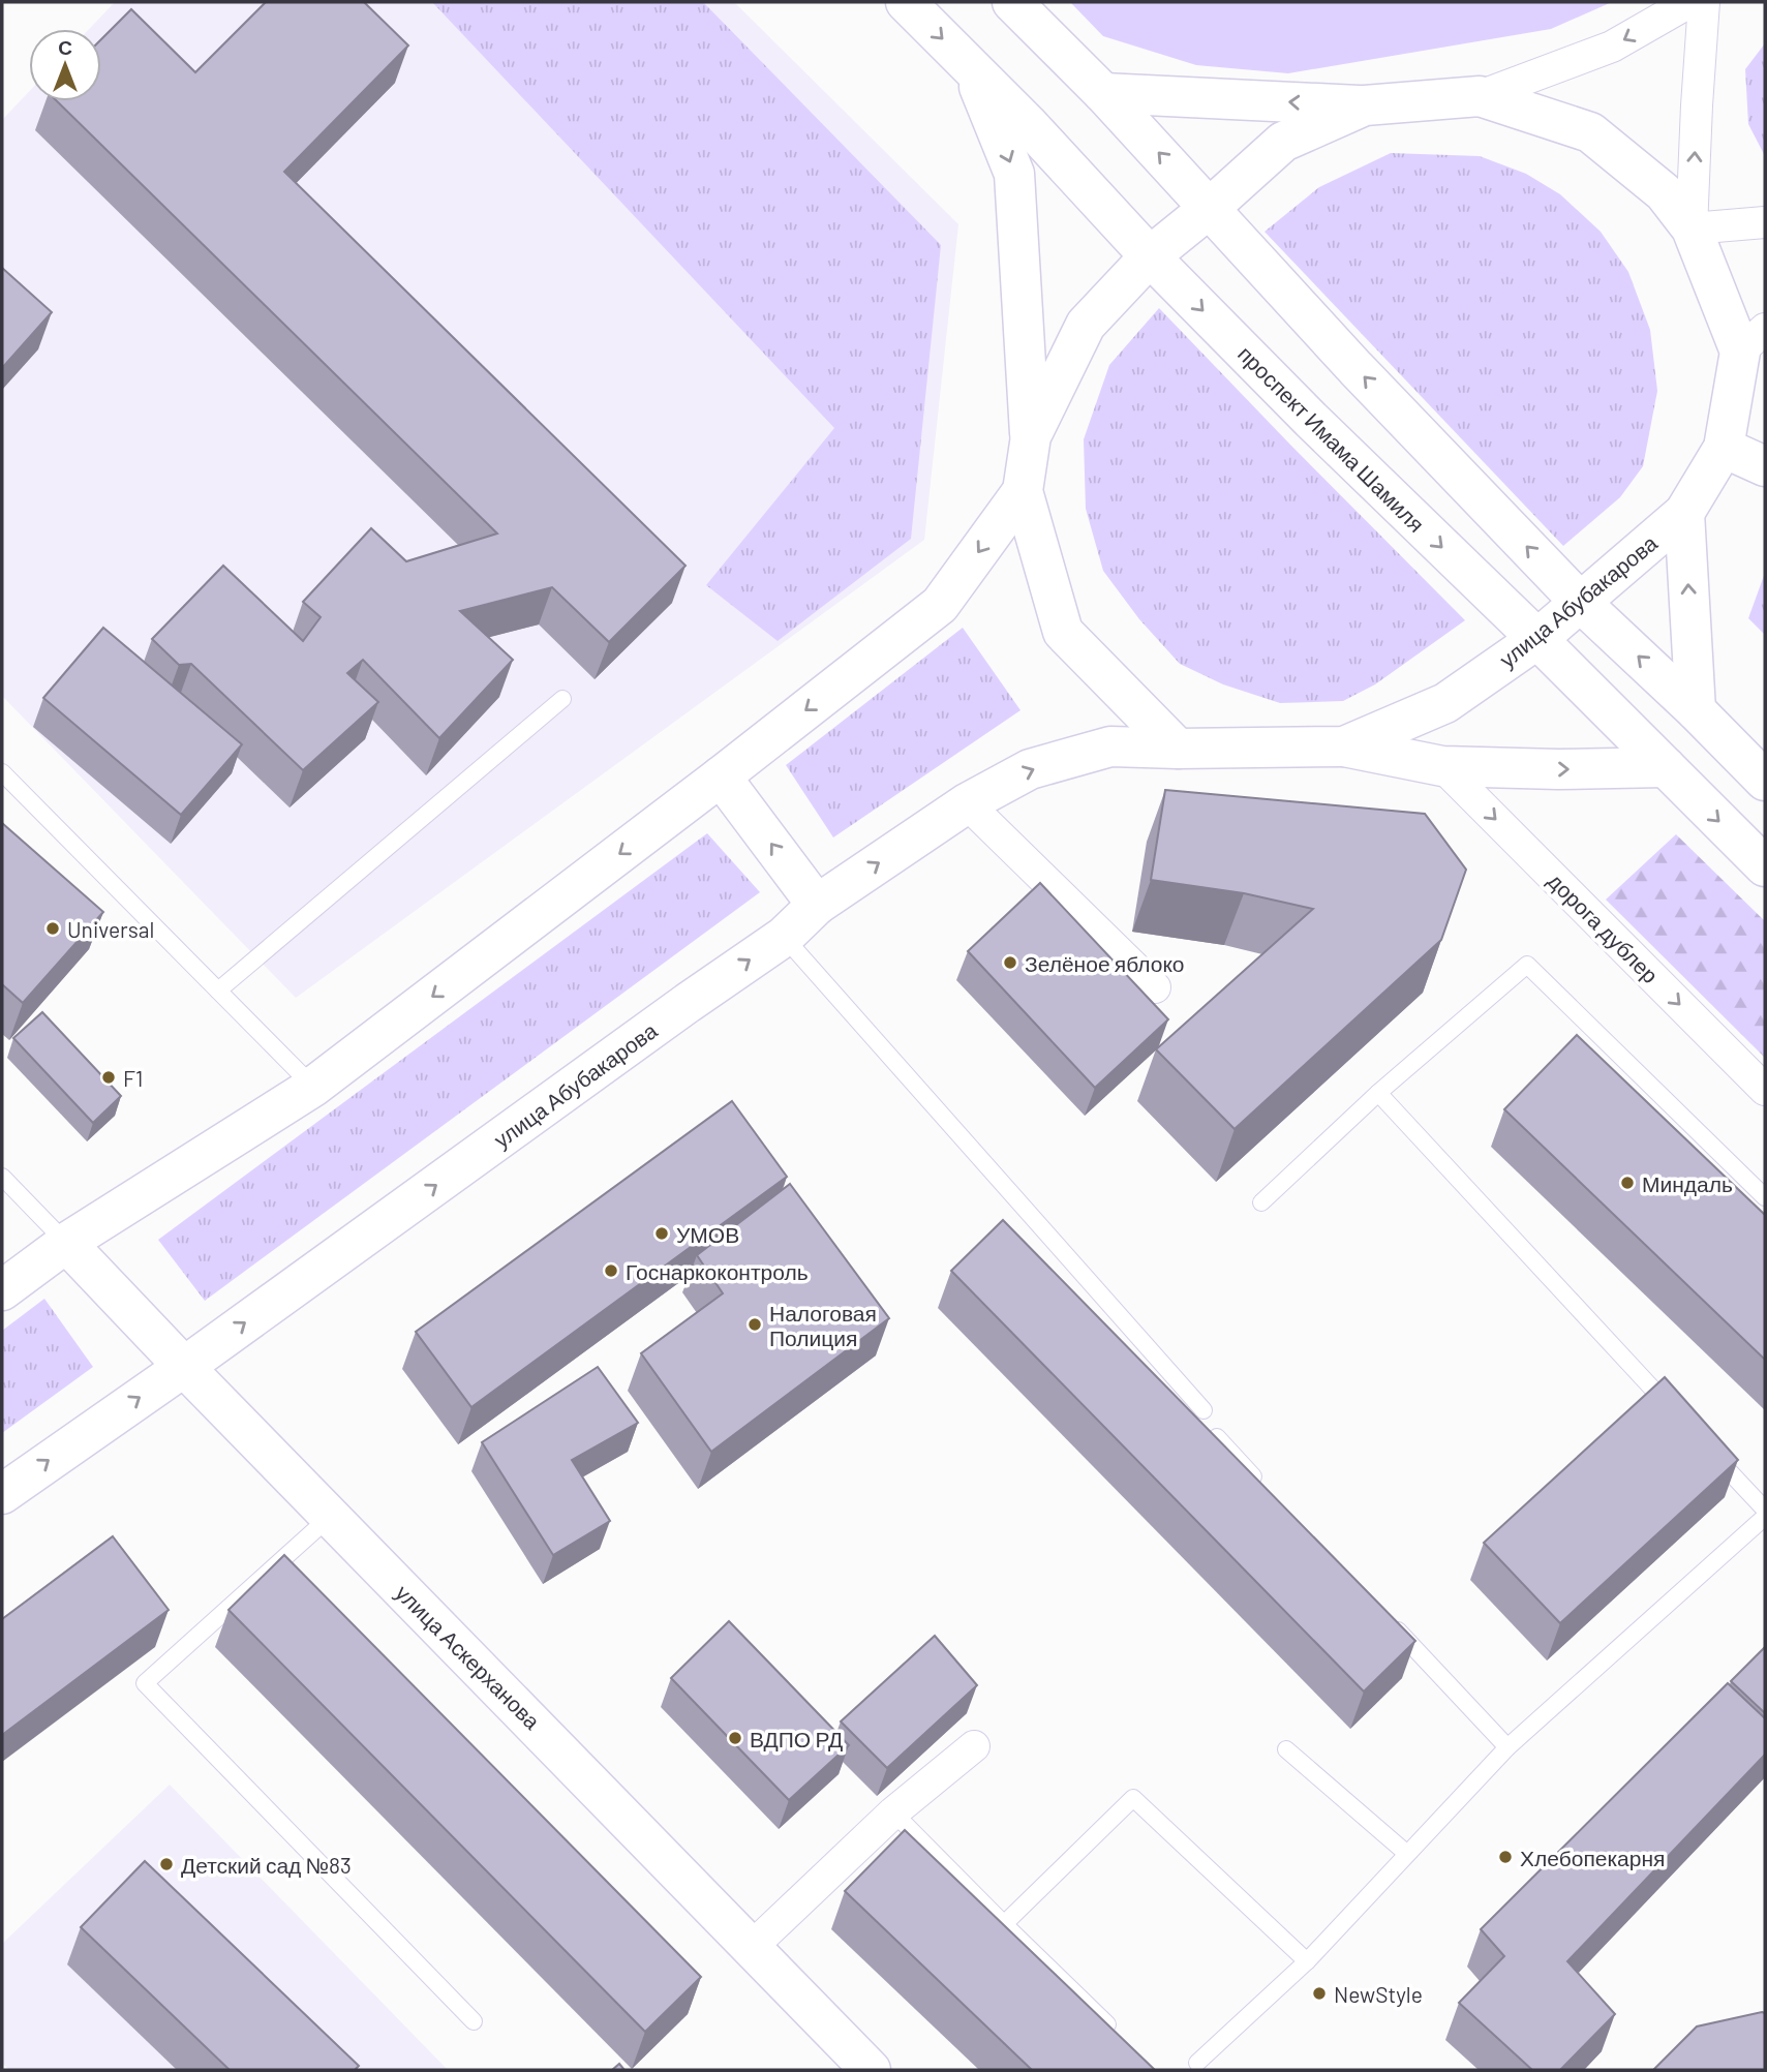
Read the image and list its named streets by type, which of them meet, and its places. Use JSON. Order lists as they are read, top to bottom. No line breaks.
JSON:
{"streets":{"main road":["проспект Имама Шамиля","улица Абубакарова","улица Аскерханова"],"street":["дорога дублер"]},"crossings":[["проспект Имама Шамиля","улица Абубакарова"],["улица Абубакарова","улица Аскерханова"]],"one_way":["дорога дублер"],"places":["Universal","Зелёное яблоко","F1","Миндаль","УМОВ","Госнаркоконтроль","Налоговая Полиция","ВДПО РД","Хлебопекарня","Детский сад №83","NewStyle"],"north":"top"}
